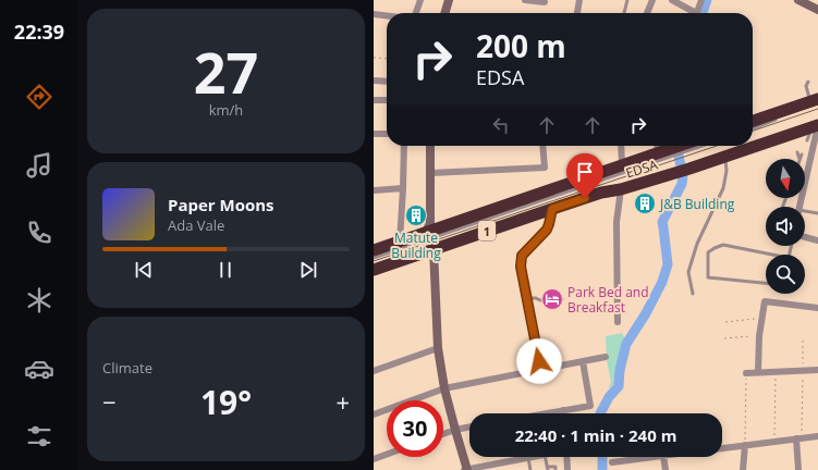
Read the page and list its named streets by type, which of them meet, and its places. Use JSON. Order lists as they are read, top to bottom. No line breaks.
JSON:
{"streets":{"highway":["EDSA","1"]},"places":{"building":["J&B Building","Matute Building"],"hotel":["Park Bed and Breakfast"]},"north":"bottom","page":{"tabs":"22:39","tile":[["27","km/h"],"Climate"],"turn":["200 m","EDSA"],"song":["Paper Moons","Ada Vale"],"heat":["−","19°","+"],"limit":"30","trip":"22:40 · 1 min · 240 m"}}
